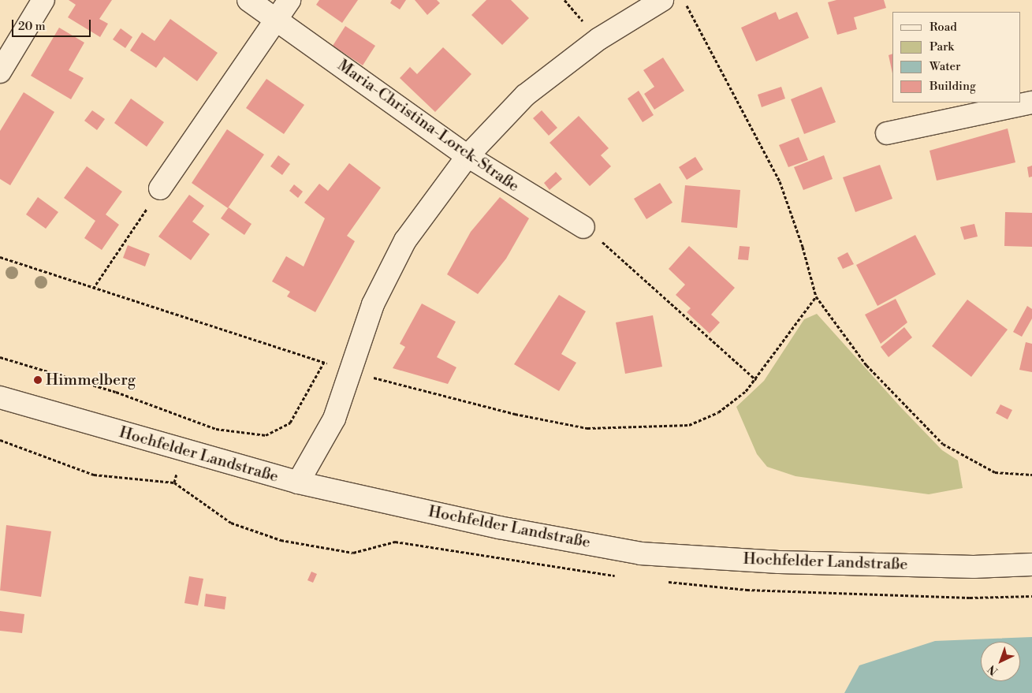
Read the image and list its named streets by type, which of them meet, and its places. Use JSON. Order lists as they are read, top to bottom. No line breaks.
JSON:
{"streets":{"street":["Maria-Christina-Lorck-Straße","Hochfelder Landstraße"]},"places":["Himmelberg"],"legend":["Road","Park","Water","Building"],"scale_bar":"20 m","north":"bottom left"}
